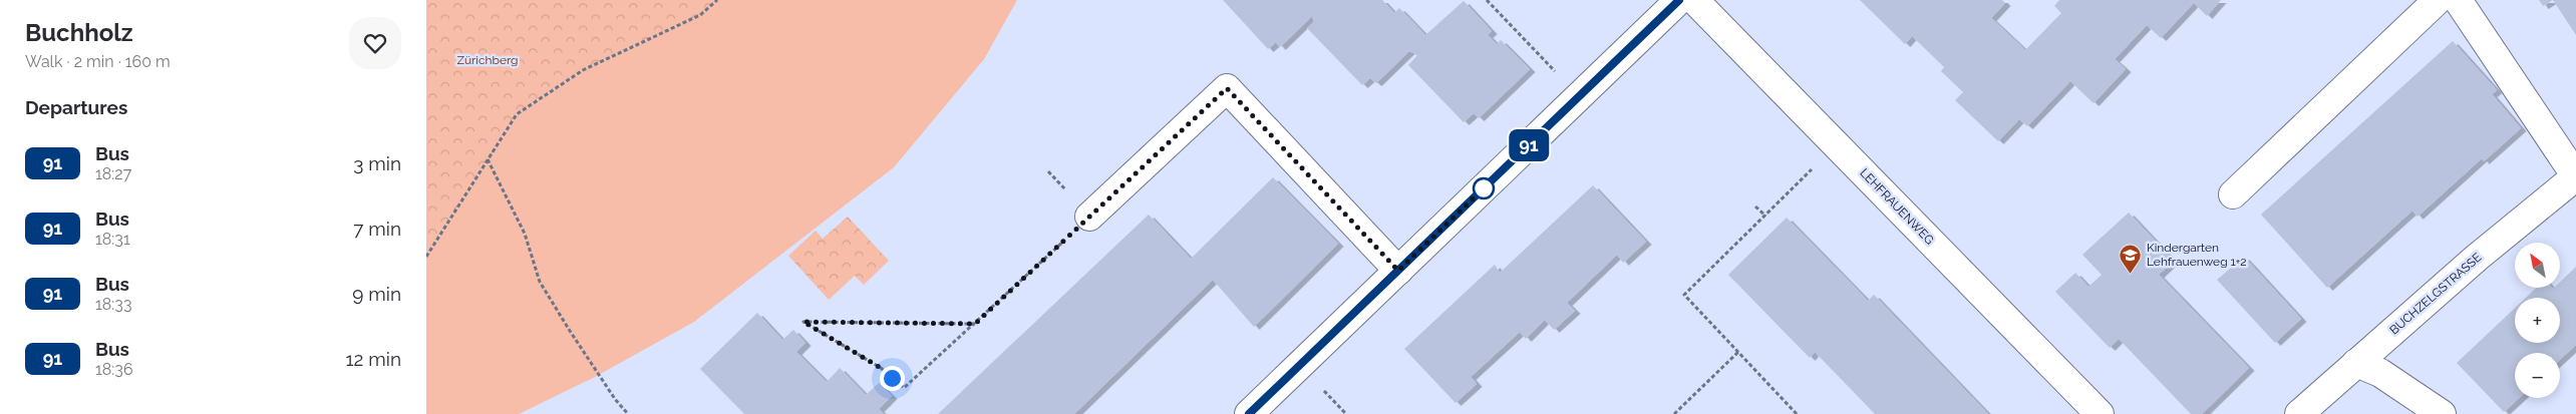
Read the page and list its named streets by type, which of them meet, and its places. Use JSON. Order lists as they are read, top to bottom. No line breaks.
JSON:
{"streets":{"street":["LEHFRAUENWEG","BUCHZELGSTRASSE"]},"parks":["Zürichberg"],"places":{"school or university":["Kindergarten Lehfrauenweg 1+2"]},"lines":["bus line 91"],"north":"top left","page":{"heading":[["Buchholz","Walk · 2 min · 160 m"],"Departures"],"on_map":"91","list":[{"mark":"91","name":"Bus","note":"18:27","value":"3 min"},{"mark":"91","name":"Bus","note":"18:31","value":"7 min"},{"mark":"91","name":"Bus","note":"18:33","value":"9 min"},{"mark":"91","name":"Bus","note":"18:36","value":"12 min"}],"map_buttons":["+","−"]}}
